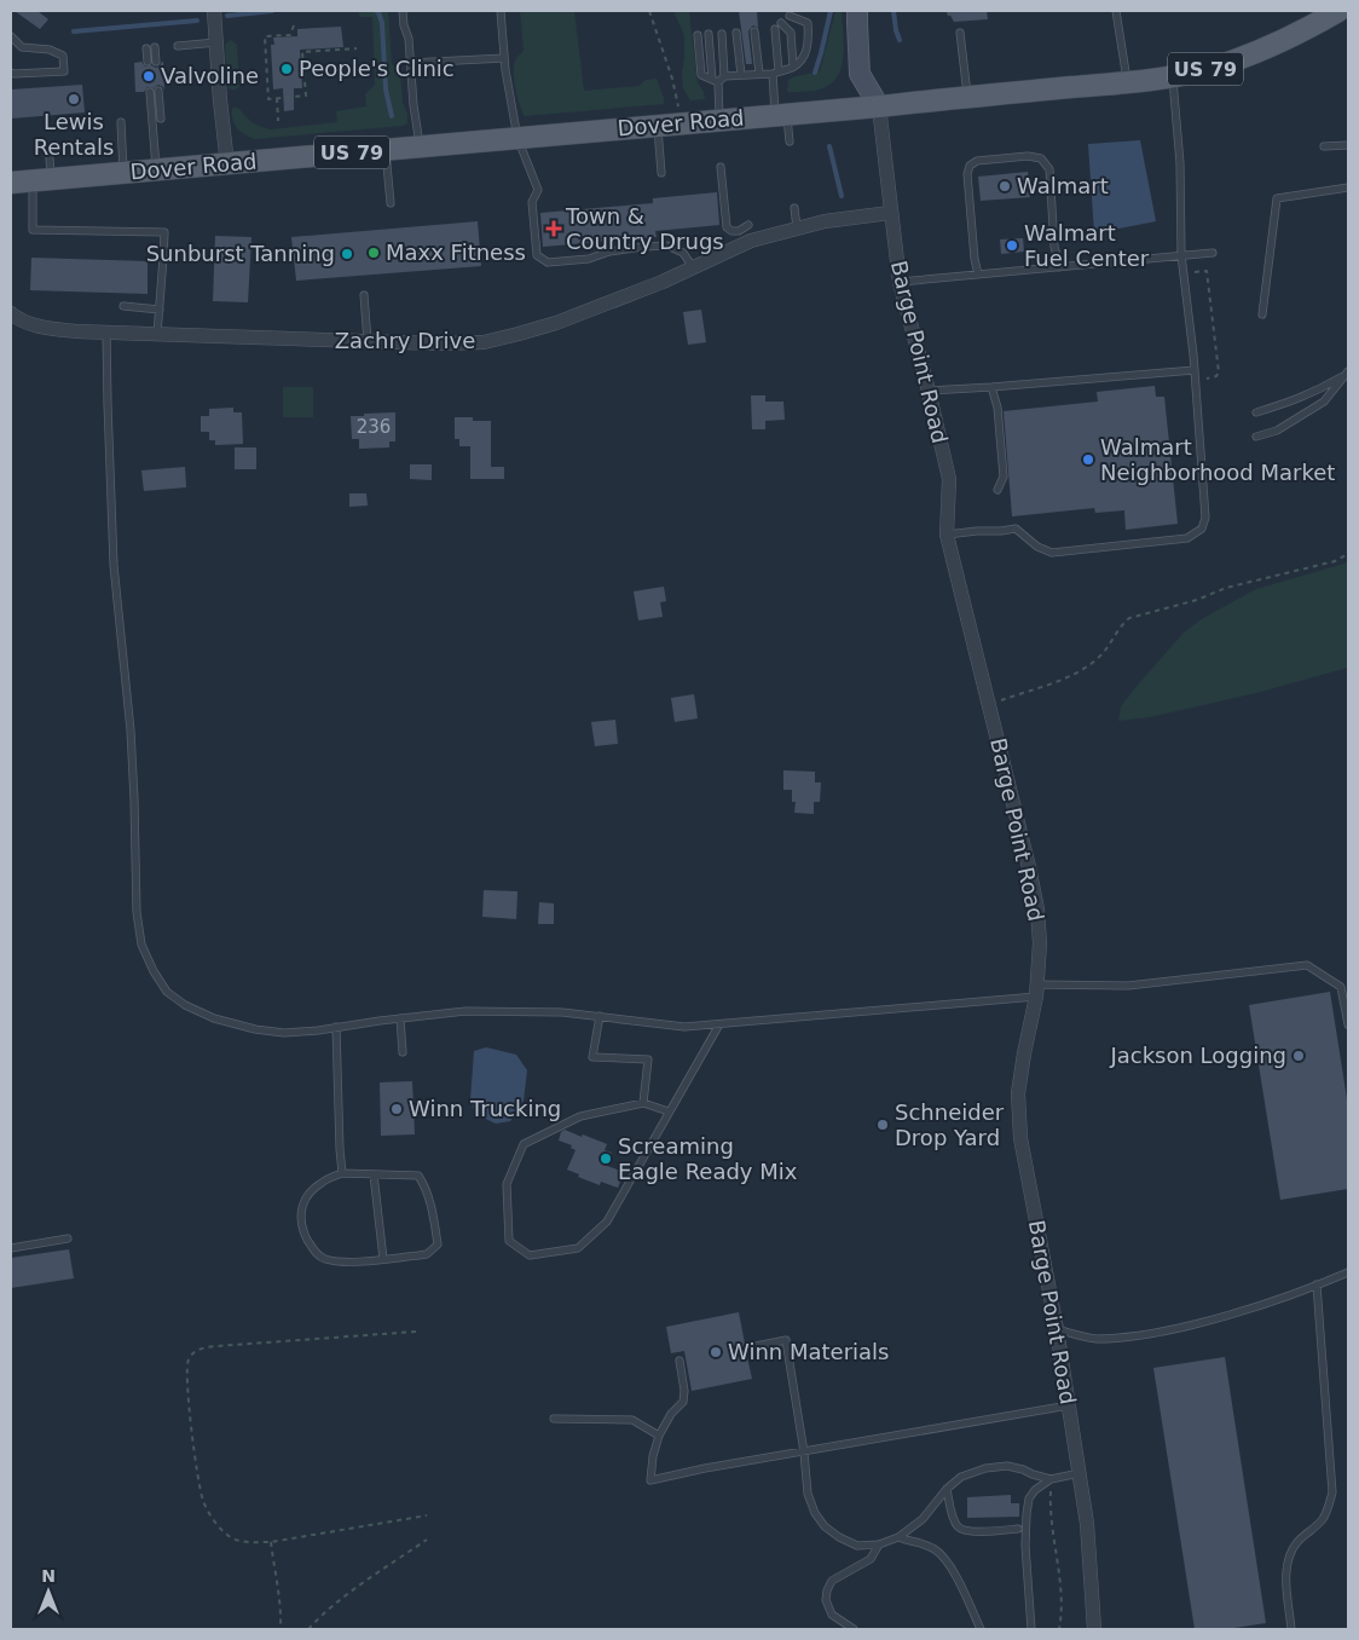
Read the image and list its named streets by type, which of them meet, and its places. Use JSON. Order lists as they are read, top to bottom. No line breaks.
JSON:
{"streets":{"main road":["US 79","Dover Road"],"street":["Zachry Drive","Barge Point Road"]},"crossings":[["Dover Road","Barge Point Road"],["Zachry Drive","Barge Point Road"]],"places":{"other":["People's Clinic","Valvoline","Lewis Rentals","Walmart","Walmart Fuel Center","Maxx Fitness","Sunburst Tanning","Walmart Neighborhood Market","Jackson Logging","Winn Trucking","Schneider Drop Yard","Screaming Eagle Ready Mix","Winn Materials"],"health":["Town & Country Drugs"]},"house_numbers":["236"],"north":"top"}
